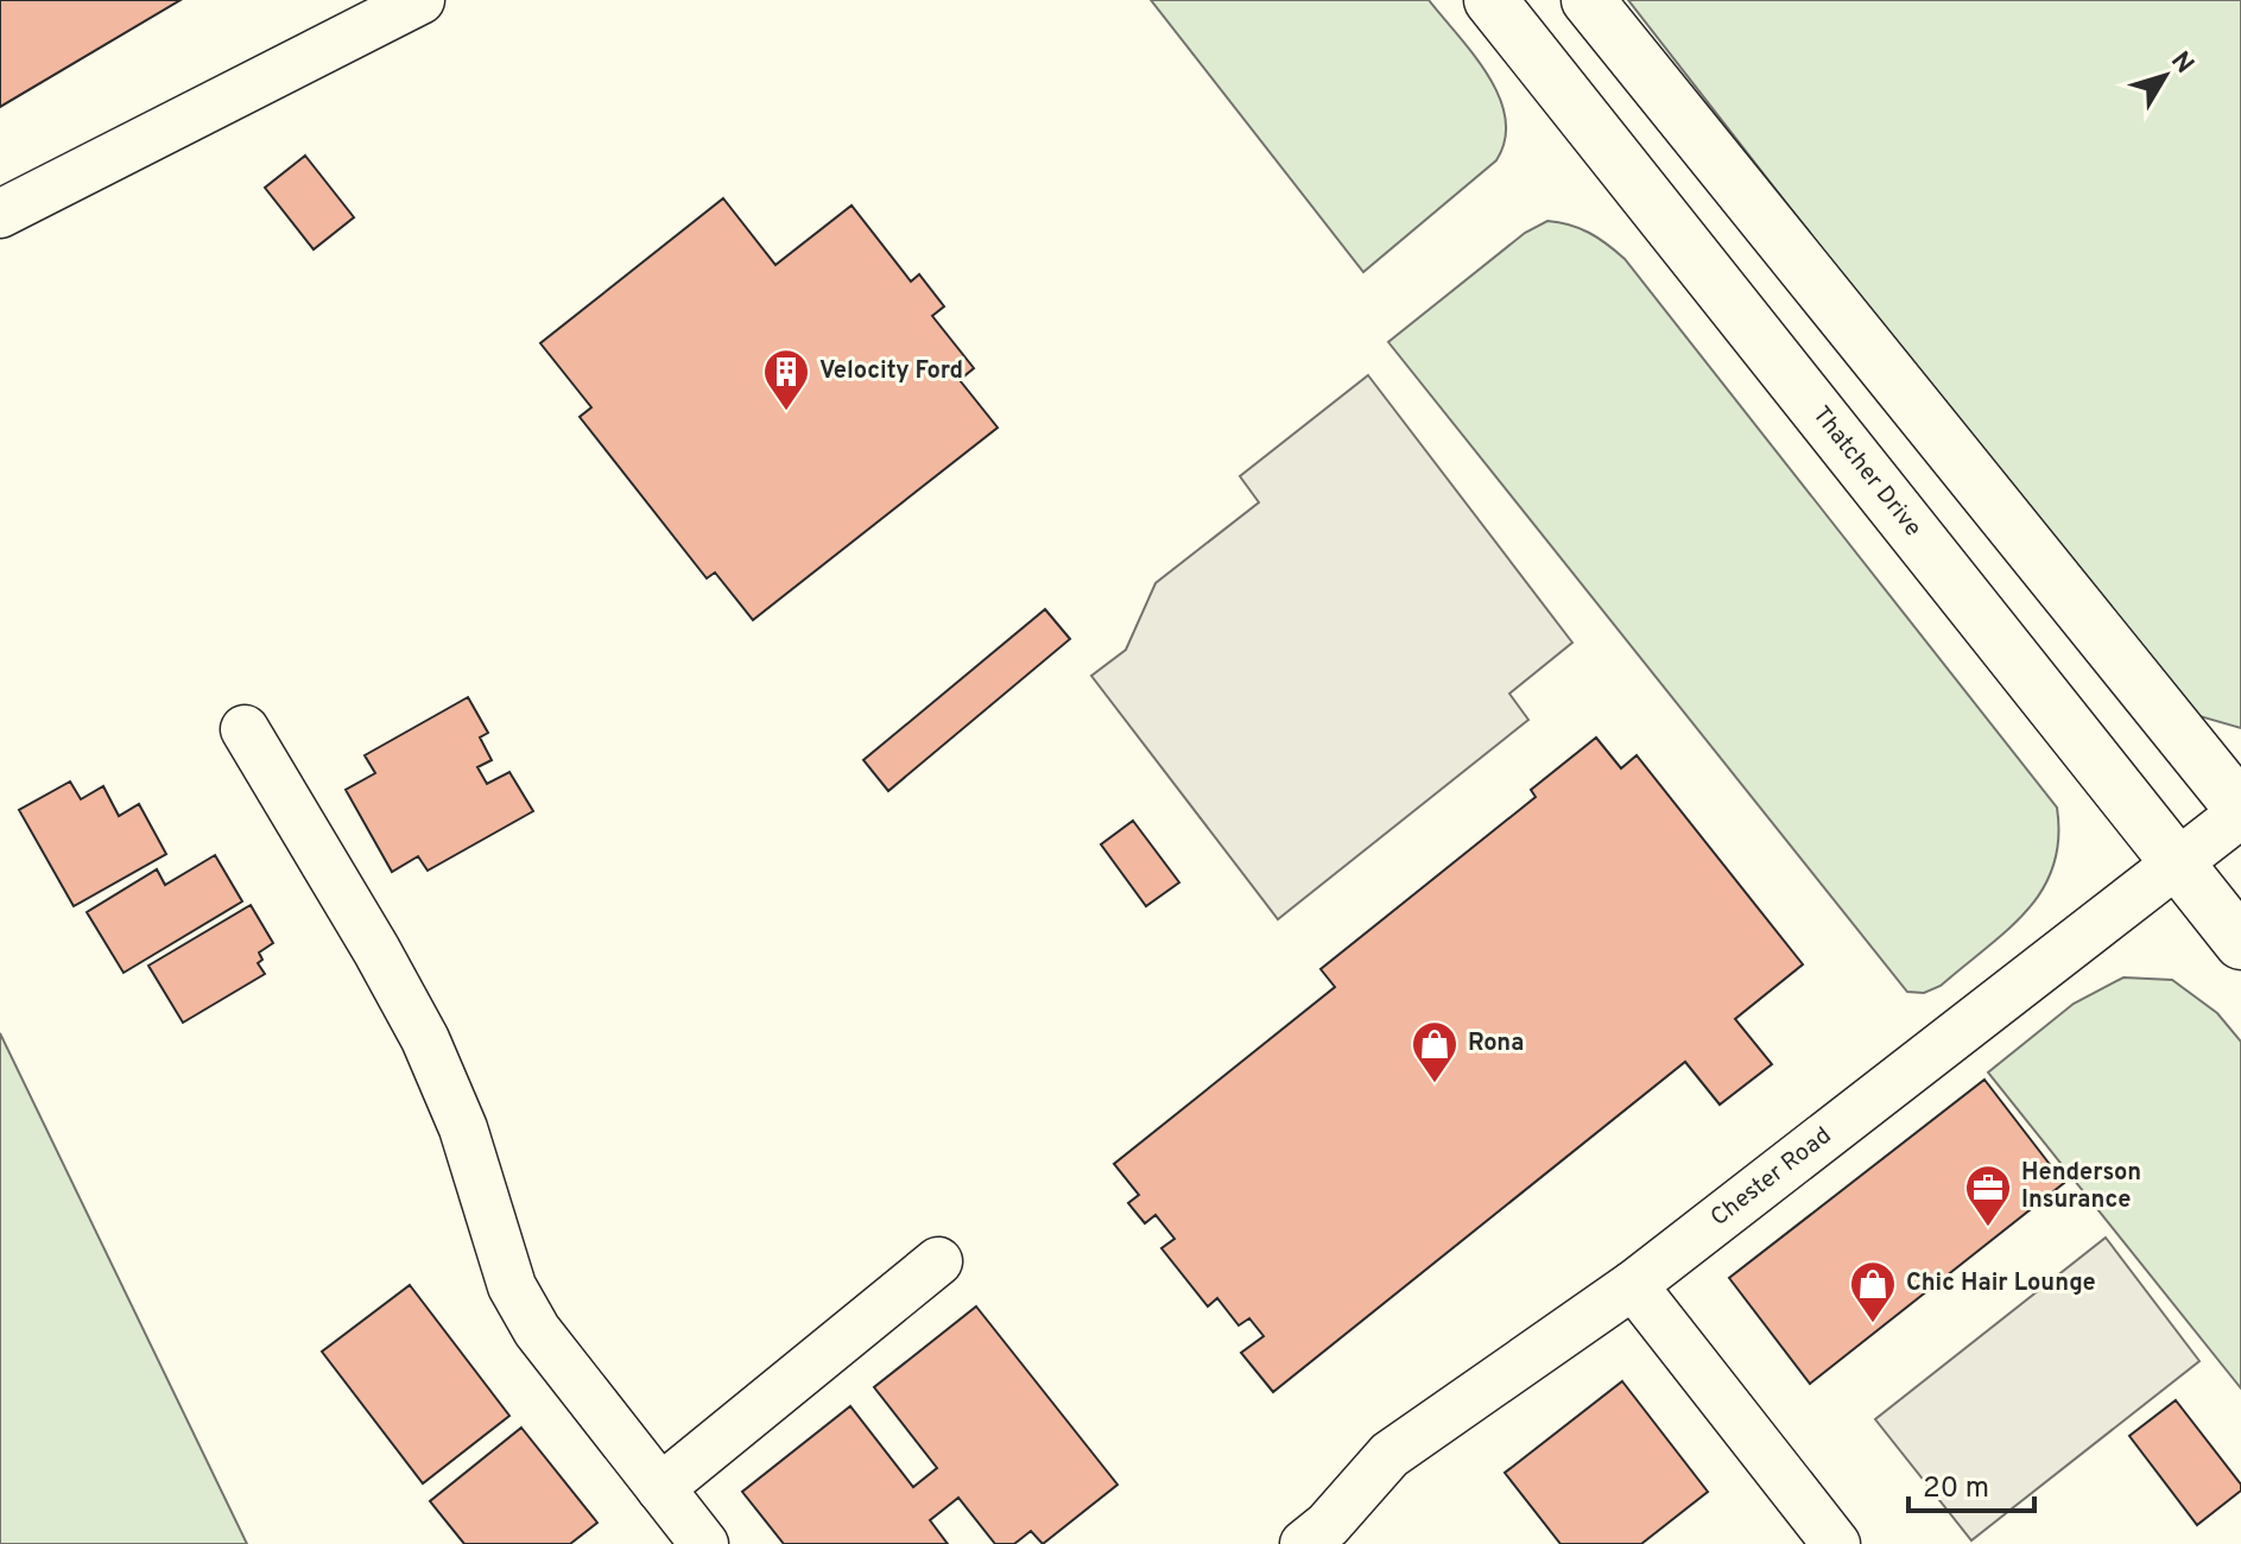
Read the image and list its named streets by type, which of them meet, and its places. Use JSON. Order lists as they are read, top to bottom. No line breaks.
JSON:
{"streets":{"main road":["Thatcher Drive"],"street":["Chester Road"]},"crossings":[["Thatcher Drive","Chester Road"]],"places":{"building":["Velocity Ford"],"shop":["Rona","Chic Hair Lounge"],"office":["Henderson Insurance"]},"scale_bar":"20 m","north":"top right"}
